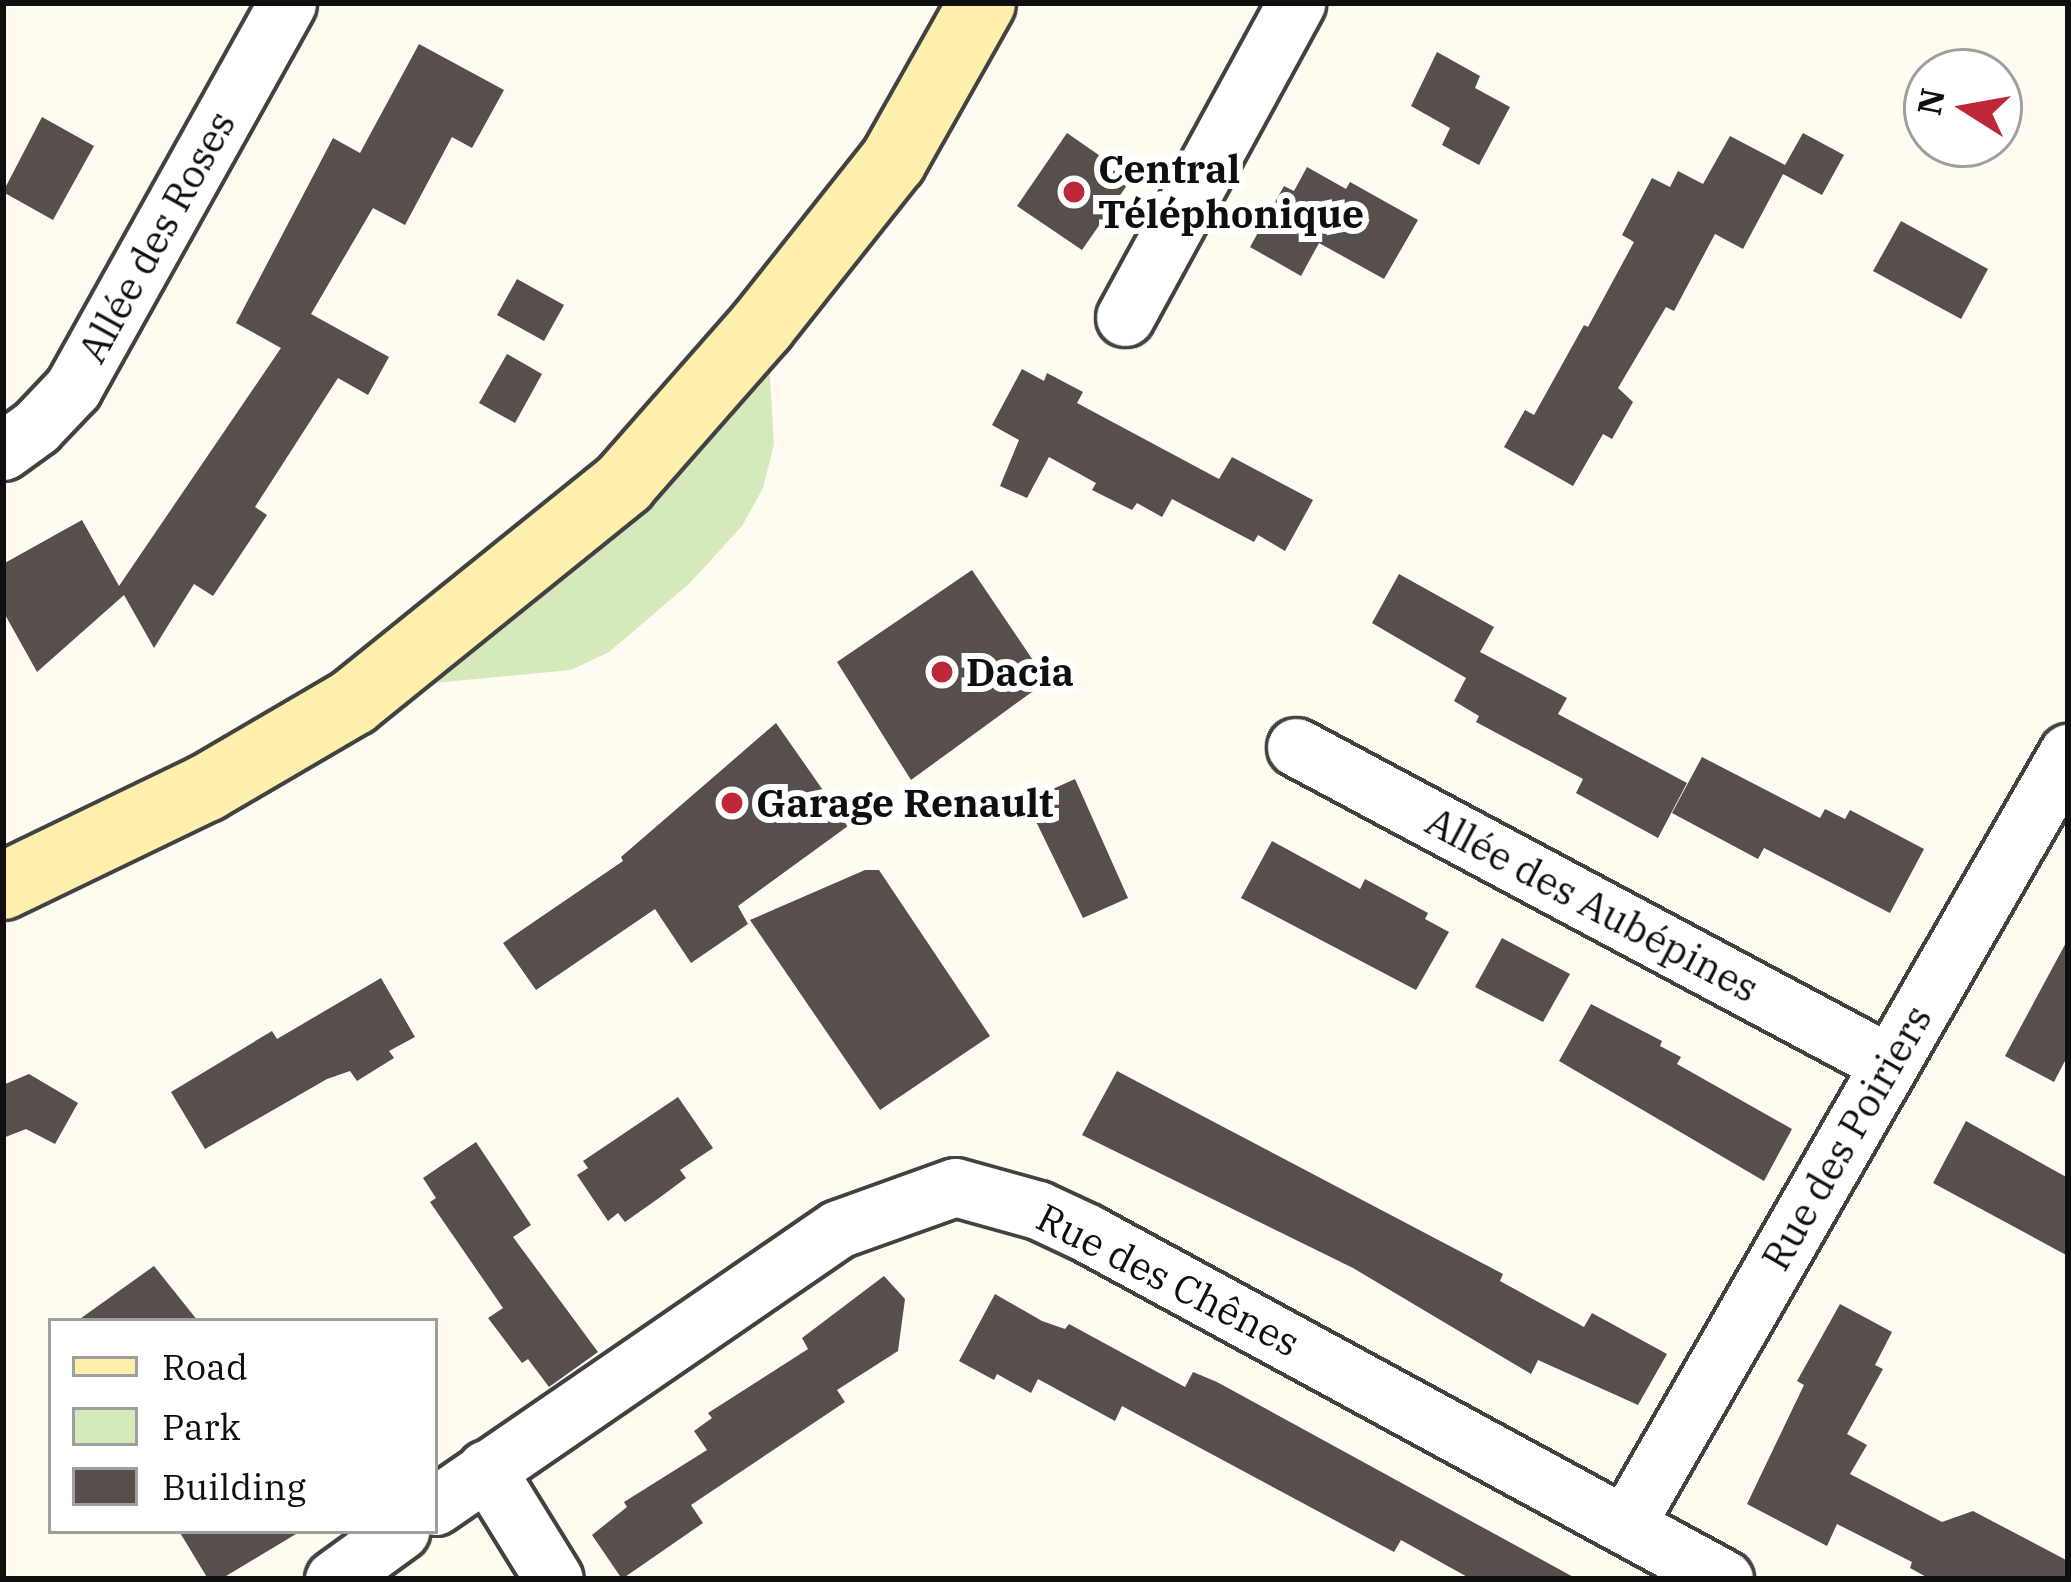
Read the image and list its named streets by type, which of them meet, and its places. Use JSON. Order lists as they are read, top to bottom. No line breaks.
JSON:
{"streets":{"street":["Allée des Roses","Allée des Aubépines","Rue des Poiriers","Rue des Chênes"]},"crossings":[["Allée des Aubépines","Rue des Poiriers"],["Rue des Poiriers","Rue des Chênes"]],"places":["Central Téléphonique","Dacia","Garage Renault"],"legend":["Road","Park","Building"],"north":"left"}
